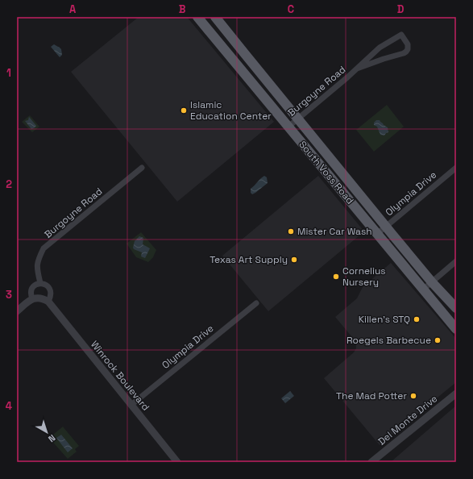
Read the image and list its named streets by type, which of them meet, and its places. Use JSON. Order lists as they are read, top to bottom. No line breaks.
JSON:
{"streets":{"main road":["South Voss Road"],"street":["Burgoyne Road","Olympia Drive","Winrock Boulevard","Del Monte Drive"]},"crossings":[["Burgoyne Road","South Voss Road"],["South Voss Road","Olympia Drive"],["Olympia Drive","Winrock Boulevard"]],"places":["Islamic Education Center","Mister Car Wash","Texas Art Supply","Cornelius Nursery","Killen’s STQ","Roegels Barbecue","The Mad Potter"],"north":"bottom right","grid":{"columns":["A","B","C","D"],"rows":["1","2","3","4"]}}
